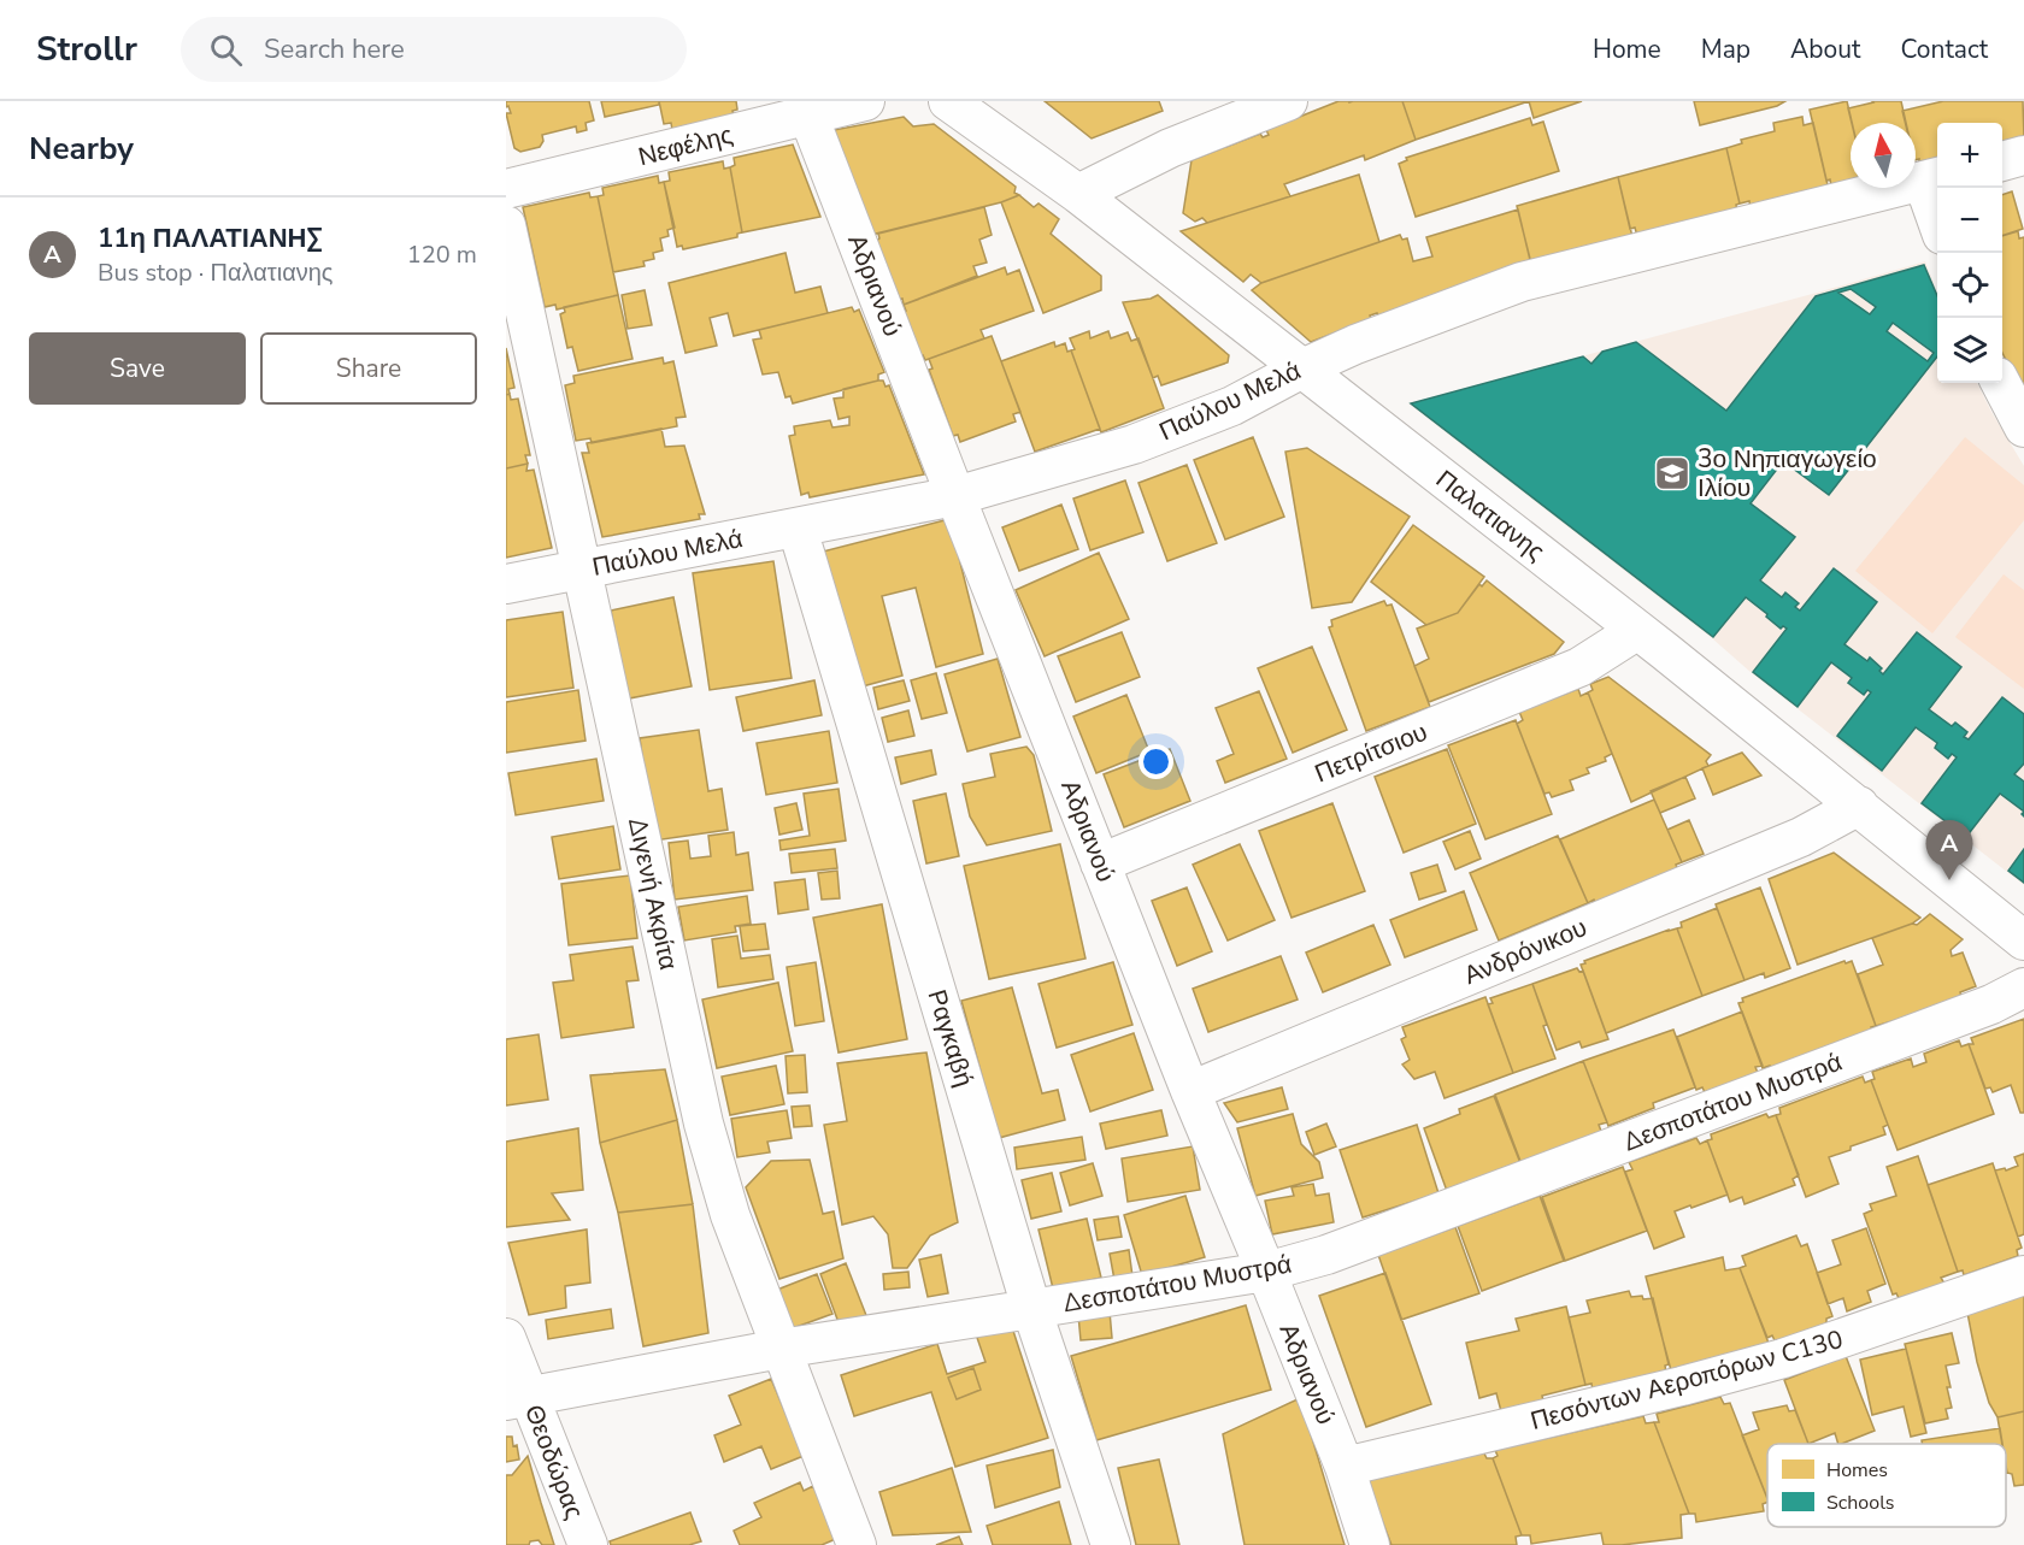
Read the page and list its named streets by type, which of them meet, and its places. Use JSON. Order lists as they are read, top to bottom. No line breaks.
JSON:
{"streets":{"street":["Νεφέλης","Αδριανού","Παύλου Μελά","Παλατιανης","Πετρίτσιου","Διγενή Ακρίτα","Ανδρόνικου","Ραγκαβή","Δεσποτάτου Μυστρά","Πεσόντων Αεροπόρων C130","Θεοδώρας"]},"crossings":[["Νεφέλης","Αδριανού"],["Αδριανού","Παύλου Μελά"],["Αδριανού","Πετρίτσιου"],["Αδριανού","Ανδρόνικου"],["Αδριανού","Δεσποτάτου Μυστρά"],["Αδριανού","Πεσόντων Αεροπόρων C130"],["Παύλου Μελά","Παλατιανης"],["Παύλου Μελά","Διγενή Ακρίτα"],["Παύλου Μελά","Ραγκαβή"],["Παλατιανης","Πετρίτσιου"],["Παλατιανης","Ανδρόνικου"],["Διγενή Ακρίτα","Δεσποτάτου Μυστρά"],["Ραγκαβή","Δεσποτάτου Μυστρά"],["Δεσποτάτου Μυστρά","Θεοδώρας"]],"places":{"school or university":["3ο Νηπιαγωγείο Ιλίου"]},"legend":["Homes","Schools"],"north":"top","page":{"header":"Strollr","search":"Search here","nav":["Home","Map","About","Contact"],"heading":"Nearby","map_buttons":["+","−"],"list":[{"mark":"A","name":"11η ΠΑΛΑΤΙΑΝΗΣ","note":"Bus stop · Παλατιανης","value":"120 m"}],"buttons":["Save","Share"],"pins":"A"}}
